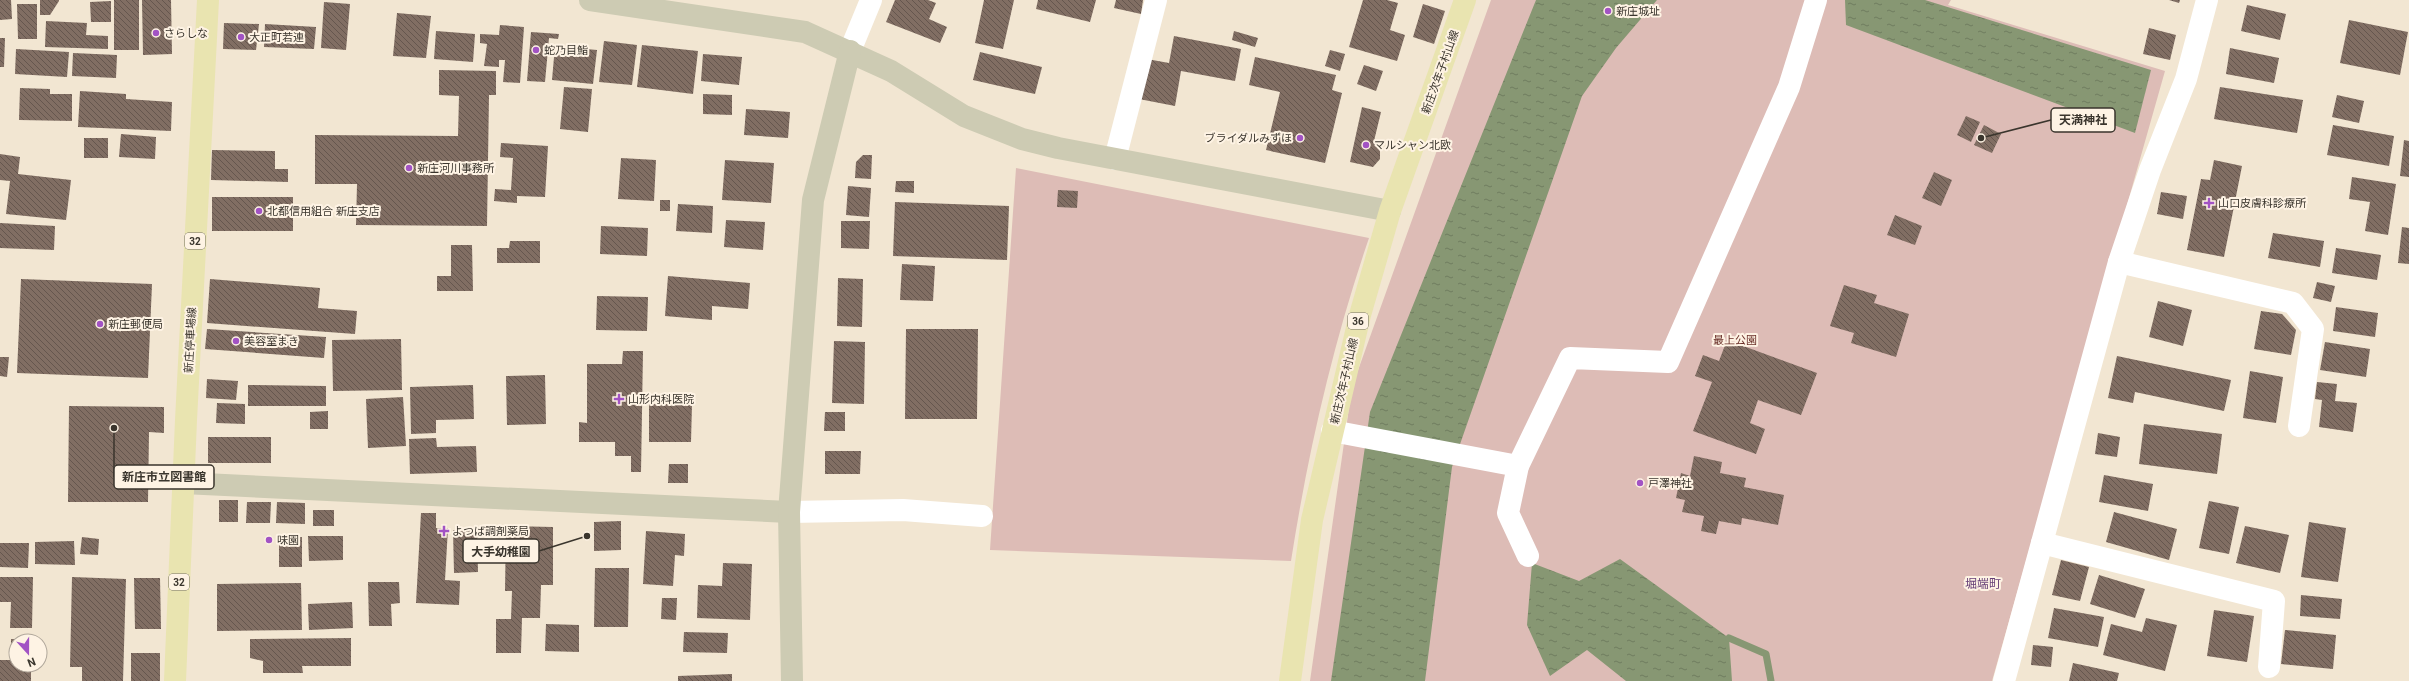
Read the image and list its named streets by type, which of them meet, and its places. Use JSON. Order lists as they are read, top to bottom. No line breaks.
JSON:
{"streets":{"main road":["新庄次年子村山線","32","36","新庄停車場線"]},"districts":["堀端町"],"parks":["最上公園"],"places":{"other":["新庄城址","さらしな","大正町若連","蛇乃目鮨","ブライダルみずほ","天満神社","マルシャン北欧","新庄河川事務所","北都信用組合 新庄支店","新庄郵便局","美容室まき","新庄市立図書館","戸澤神社","大手幼稚園","味園"],"health":["山口皮膚科診療所","山形内科医院","よつば調剤薬局"]},"north":"bottom"}
